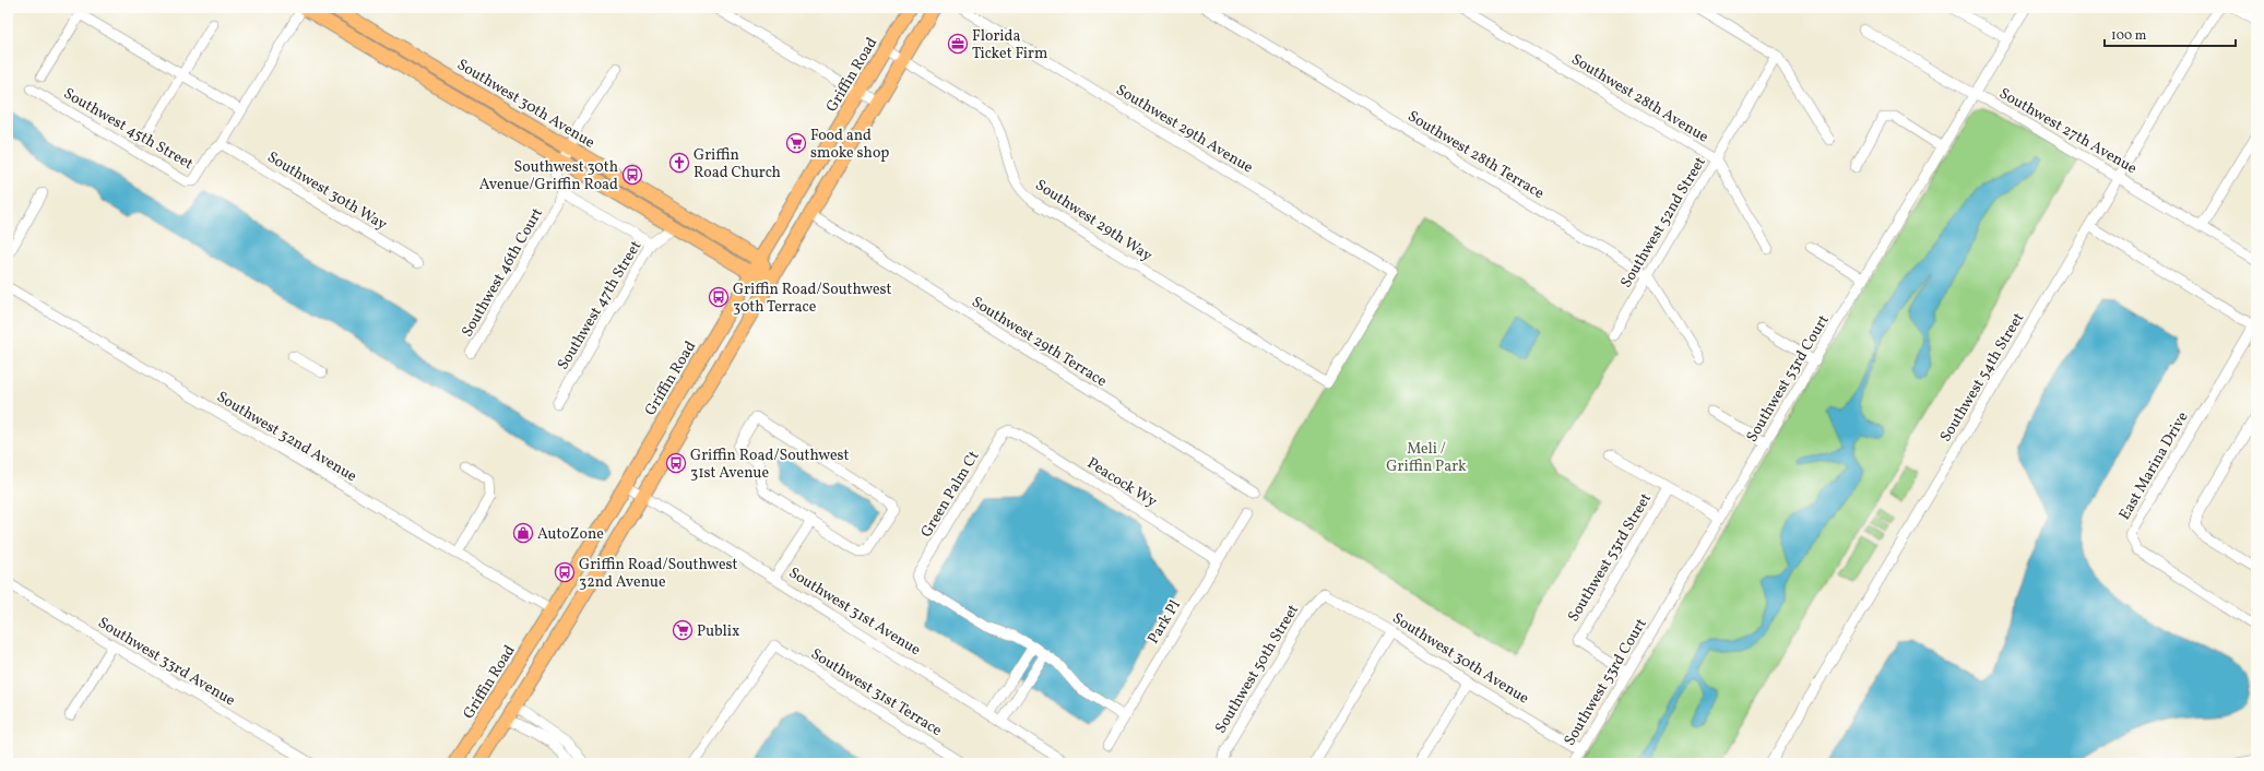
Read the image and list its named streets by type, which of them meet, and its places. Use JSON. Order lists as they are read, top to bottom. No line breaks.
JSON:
{"streets":{"main road":["Griffin Road","Southwest 30th Avenue"],"street":["Southwest 28th Avenue","Southwest 45th Street","Southwest 29th Avenue","Southwest 27th Avenue","Southwest 28th Terrace","Southwest 30th Way","Southwest 29th Way","Southwest 52nd Street","Southwest 46th Court","Southwest 47th Street","Southwest 29th Terrace","Southwest 54th Street","Southwest 53rd Court","Southwest 32nd Avenue","East Marina Drive","Peacock Wy","Green Palm Ct","Southwest 53rd Street","Southwest 31st Avenue","Park Pl","Southwest 33rd Avenue","Southwest 50th Street","Southwest 31st Terrace"]},"crossings":[["Griffin Road","Southwest 30th Avenue"],["Griffin Road","Southwest 29th Way"],["Griffin Road","Southwest 32nd Avenue"],["Griffin Road","Southwest 31st Avenue"],["Southwest 28th Avenue","Southwest 52nd Street"],["Southwest 30th Avenue","Southwest 45th Street"],["Southwest 30th Avenue","Southwest 47th Street"],["Southwest 30th Avenue","Southwest 53rd Court"],["Southwest 30th Avenue","Southwest 50th Street"],["Southwest 45th Street","Southwest 30th Way"],["Southwest 29th Avenue","Southwest 29th Way"],["Southwest 27th Avenue","Southwest 54th Street"],["Southwest 27th Avenue","Southwest 53rd Court"],["Southwest 28th Terrace","Southwest 52nd Street"],["Southwest 53rd Court","Southwest 53rd Street"],["Peacock Wy","Green Palm Ct"],["Peacock Wy","Park Pl"]],"parks":["Meli / Griffin Park"],"places":{"office":["Florida Ticket Firm"],"supermarket":["Food and smoke shop","Publix"],"church":["Griffin Road Church"],"bus stop":["Southwest 30th Avenue/Griffin Road","Griffin Road/Southwest 30th Terrace","Griffin Road/Southwest 31st Avenue","Griffin Road/Southwest 32nd Avenue"],"shop":["AutoZone"]},"scale_bar":"100 m"}
